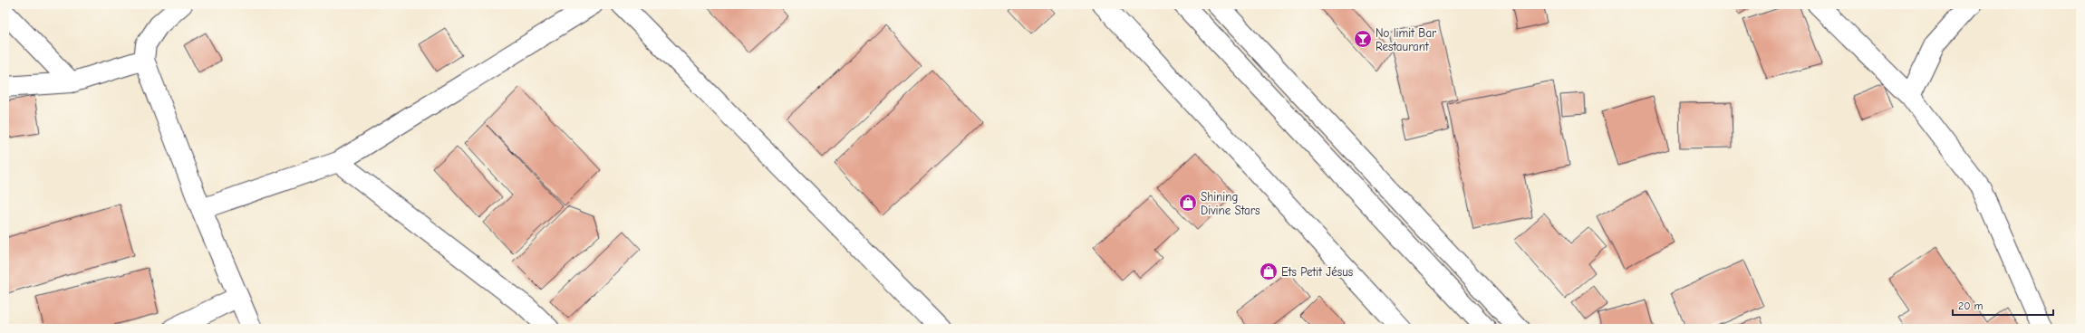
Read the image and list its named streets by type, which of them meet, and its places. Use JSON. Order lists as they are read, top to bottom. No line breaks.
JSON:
{"places":{"bar":["No limit Bar Restaurant"],"shop":["Shining Divine Stars","Ets Petit Jésus"]},"scale_bar":"20 m"}
